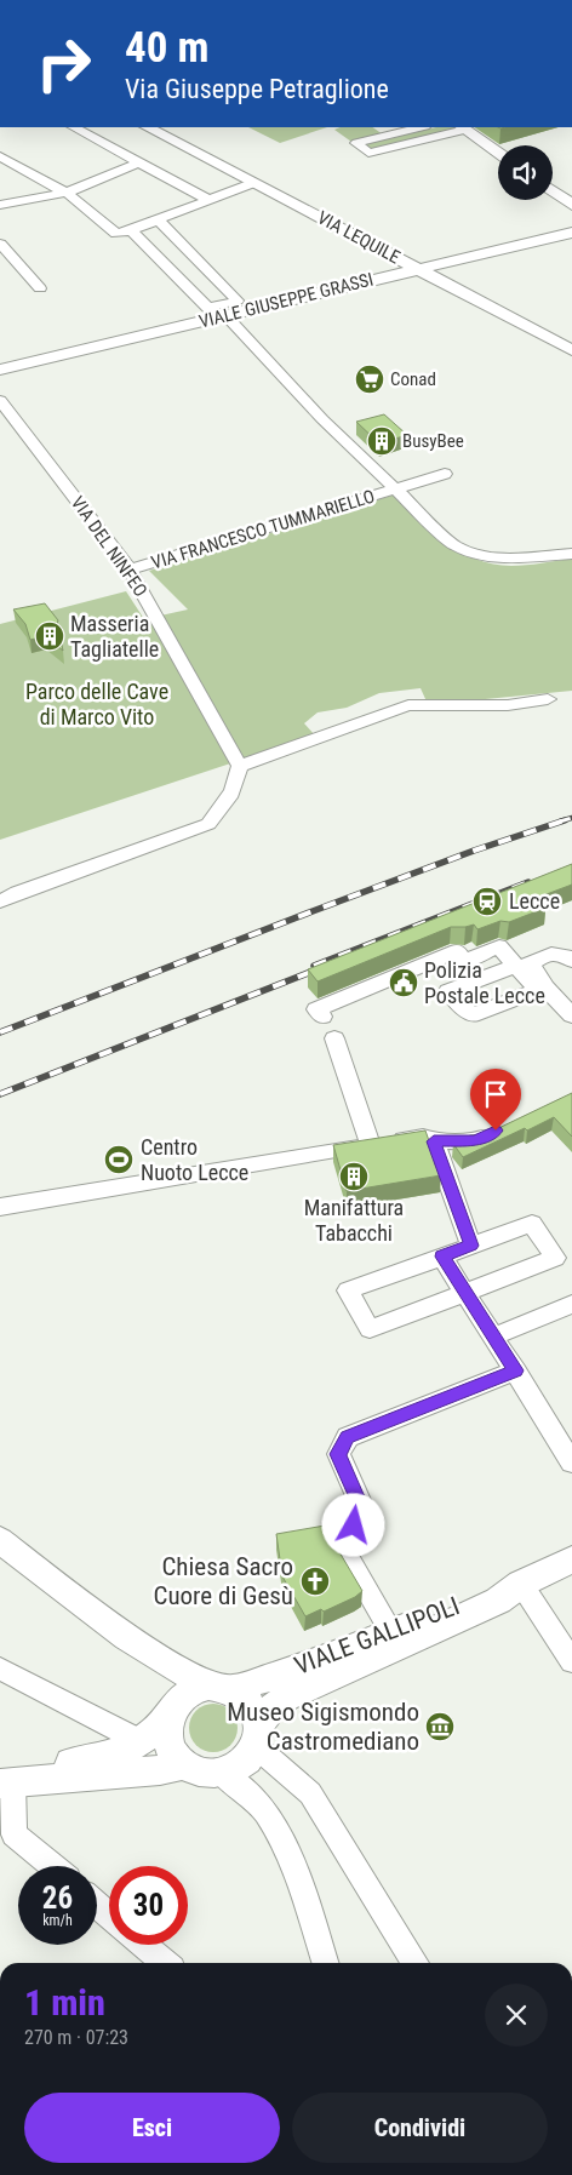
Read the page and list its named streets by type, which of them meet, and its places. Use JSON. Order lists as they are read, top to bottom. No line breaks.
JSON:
{"streets":{"main road":["VIA LEQUILE","VIALE GIUSEPPE GRASSI","VIALE GALLIPOLI"],"street":["VIA FRANCESCO TUMMARIELLO","VIA DEL NINFEO"]},"crossings":[["VIA LEQUILE","VIALE GIUSEPPE GRASSI"],["VIA FRANCESCO TUMMARIELLO","VIA DEL NINFEO"]],"parks":["Parco delle Cave di Marco Vito"],"places":{"supermarket":["Conad"],"building":["BusyBee","Masseria Tagliatelle","Manifattura Tabacchi"],"station":["Lecce"],"public building":["Polizia Postale Lecce"],"sports":["Centro Nuoto Lecce"],"church":["Chiesa Sacro Cuore di Gesù"],"museum":["Museo Sigismondo Castromediano"]},"page":{"turn":["40 m","Via Giuseppe Petraglione"],"speed":"26 km/h","limit":"30","heading":["1 min","270 m · 07:23"],"buttons":["Esci","Condividi"]}}
